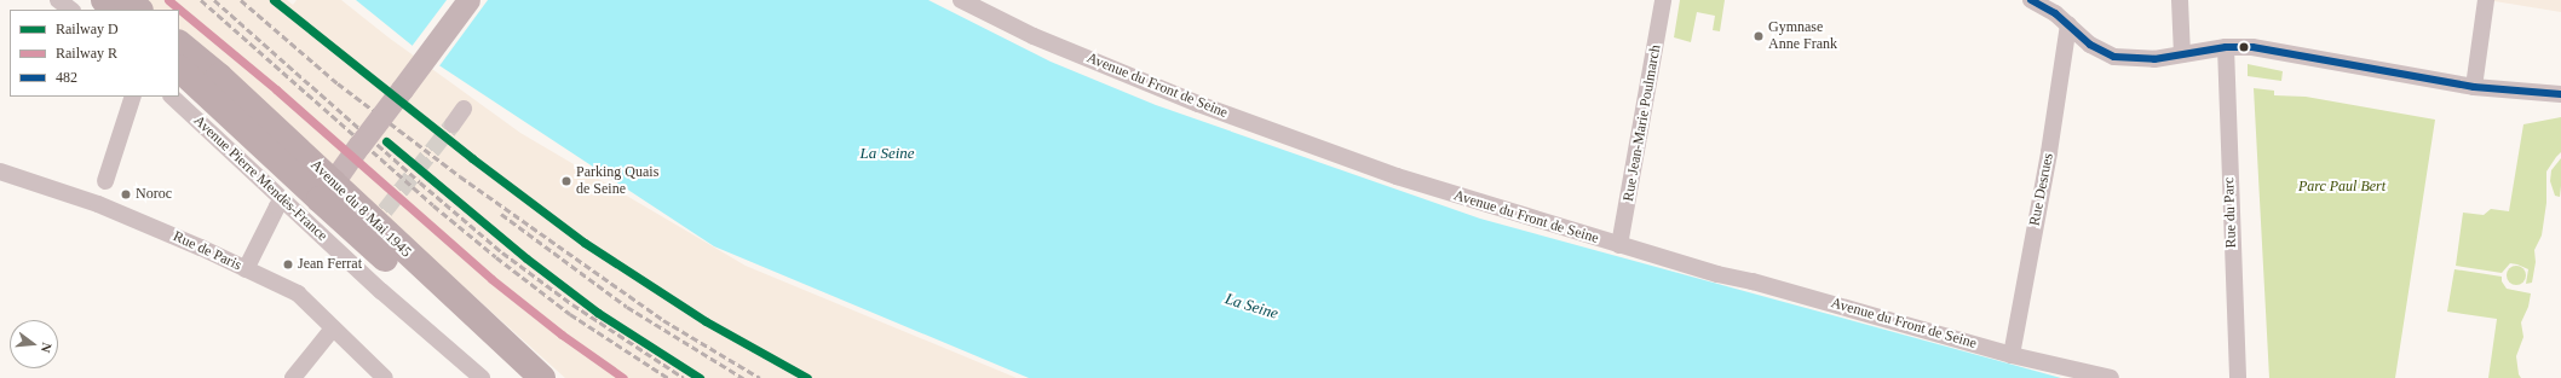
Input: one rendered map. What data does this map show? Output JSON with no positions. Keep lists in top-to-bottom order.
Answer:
{
  "streets": {
    "main road": ["Avenue du 8 Mai 1945"],
    "street": [
      "Avenue du Front de Seine",
      "Rue Jean-Marie Poulmarch",
      "Avenue Pierre Mendès-France",
      "Rue Desrues",
      "Rue du Parc",
      "Rue de Paris"
    ]
  },
  "crossings": [
    ["Avenue du Front de Seine", "Rue Jean-Marie Poulmarch"],
    ["Avenue du Front de Seine", "Rue Desrues"]
  ],
  "water": ["La Seine"],
  "parks": ["Parc Paul Bert"],
  "places": [
    "Gymnase Anne Frank",
    "Parking Quais de Seine",
    "Noroc",
    "Jean Ferrat"
  ],
  "lines": ["rail line D", "rail line R", "transit line 482"],
  "legend": ["Railway D", "Railway R", "482"],
  "north": "right"
}
